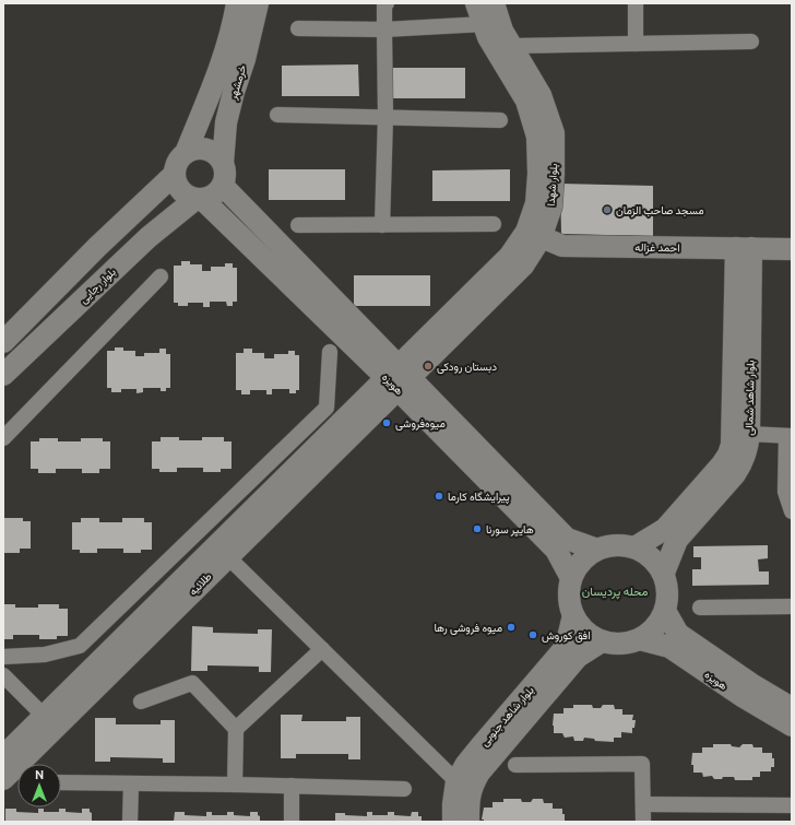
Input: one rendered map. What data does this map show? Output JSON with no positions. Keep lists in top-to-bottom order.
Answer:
{
  "streets": {
    "street": [
      "خرمشهر",
      "بلوار شهدا",
      "احمد غزاله",
      "بلوار رجایی",
      "هویزه",
      "بلوار شاهد شمالی",
      "طلائیه",
      "بلوار شاهد جنوبی"
    ]
  },
  "crossings": [
    ["خرمشهر", "بلوار رجایی"],
    ["خرمشهر", "هویزه"],
    ["بلوار شهدا", "احمد غزاله"],
    ["بلوار شهدا", "هویزه"],
    ["بلوار شهدا", "طلائیه"],
    ["احمد غزاله", "بلوار شاهد شمالی"],
    ["بلوار رجایی", "هویزه"],
    ["هویزه", "بلوار شاهد شمالی"],
    ["هویزه", "طلائیه"],
    ["هویزه", "بلوار شاهد جنوبی"],
    ["بلوار شاهد شمالی", "بلوار شاهد جنوبی"]
  ],
  "districts": ["محله پردیسان"],
  "places": [
    "مسجد صاحب الزمان",
    "دبستان رودکی",
    "میوه‌فروشی",
    "پیرایشگاه کارما",
    "هایپر سورنا",
    "میوه فروشی رها",
    "افق کوروش"
  ],
  "north": "top"
}
